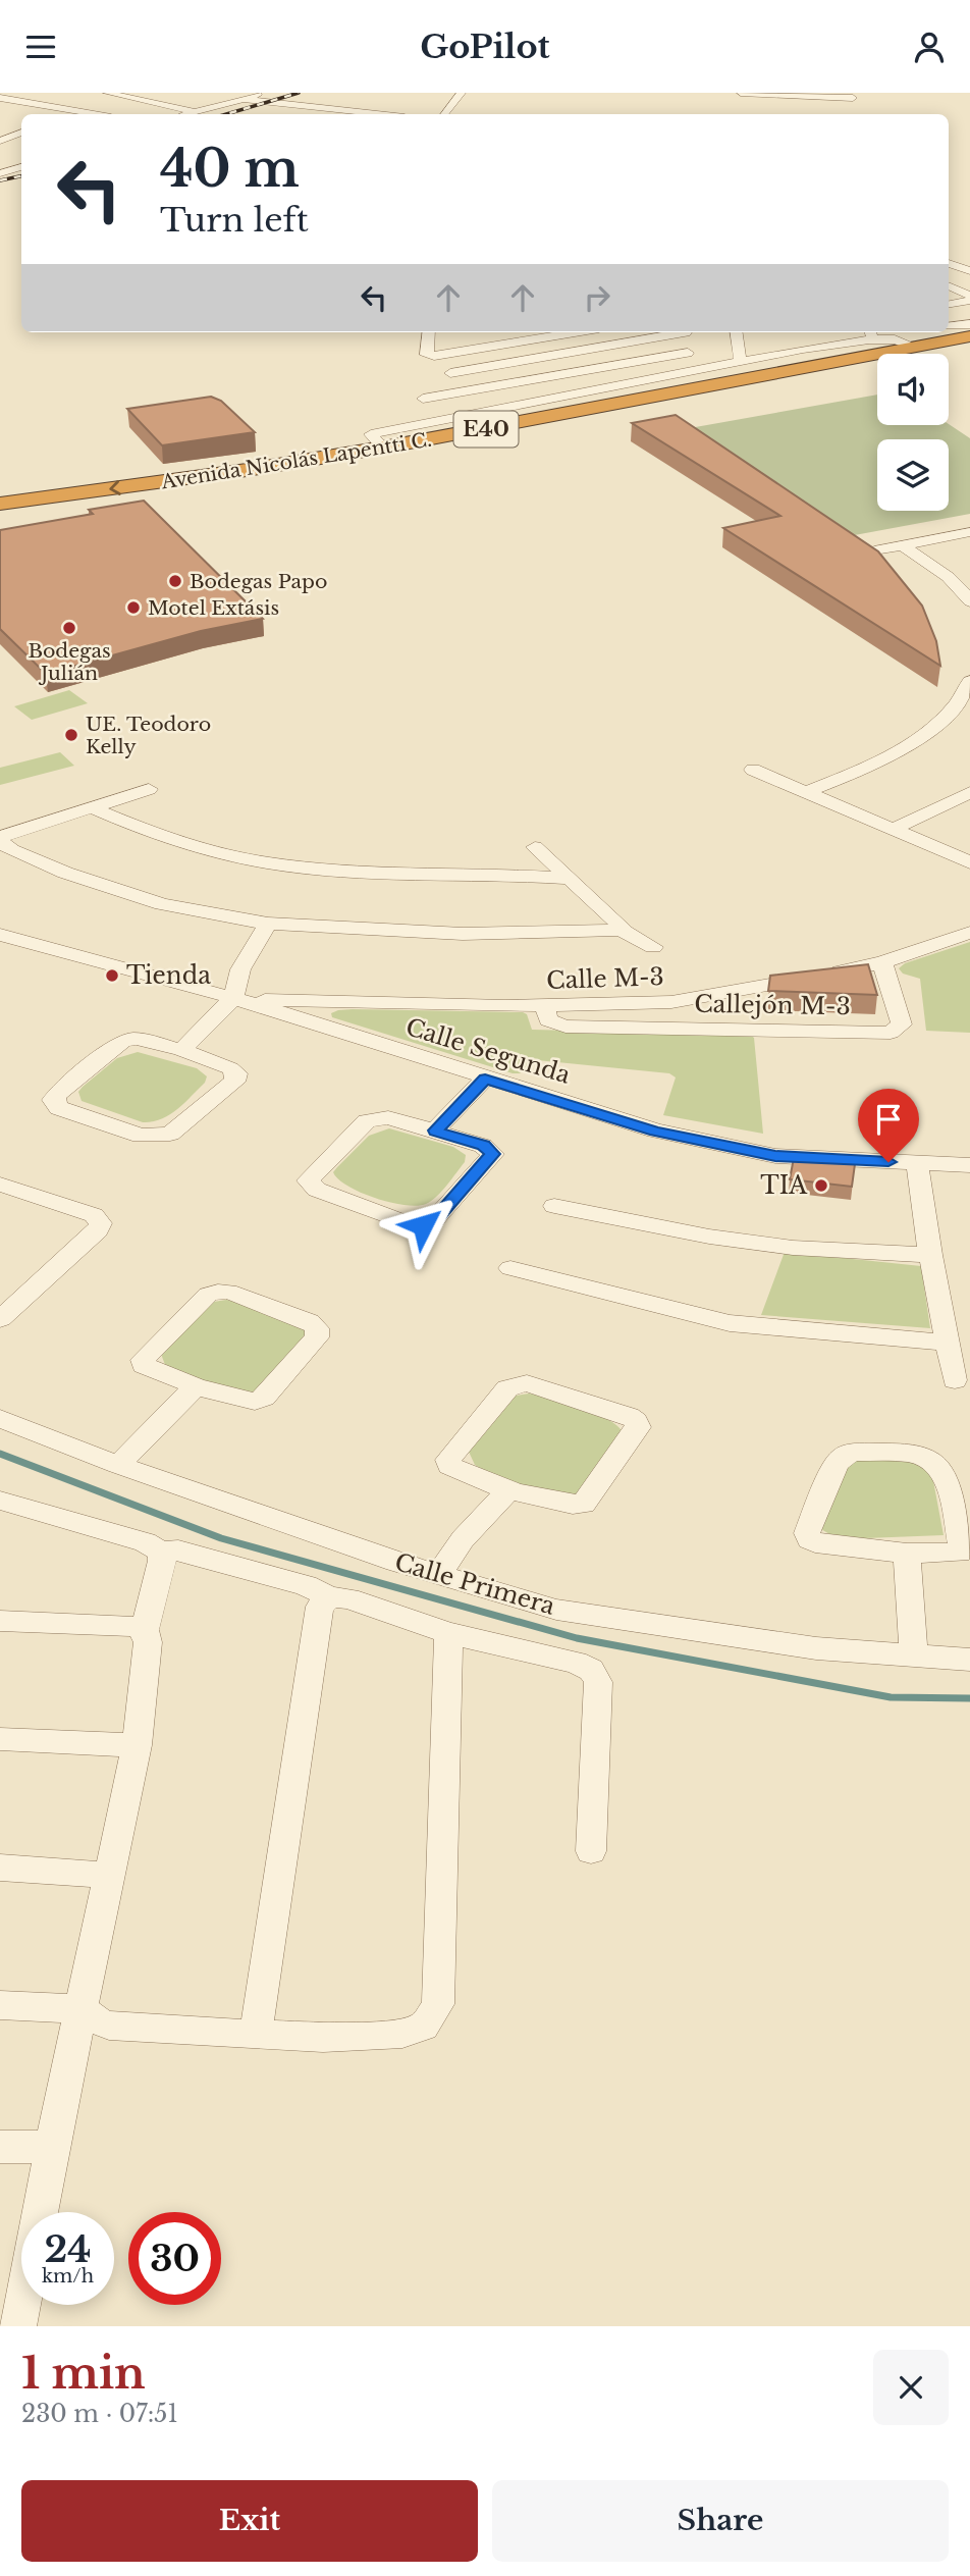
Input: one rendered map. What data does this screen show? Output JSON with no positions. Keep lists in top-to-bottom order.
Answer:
{
  "streets": {
    "highway": ["E40", "Avenida Nicolás Lapentti C."],
    "street": [
      "Calle M-3",
      "Callejón M-3",
      "Calle Segunda",
      "Calle Primera"
    ]
  },
  "crossings": [
    ["Calle M-3", "Callejón M-3"],
    ["Calle M-3", "Calle Segunda"]
  ],
  "places": [
    "Bodegas Papo",
    "Motel Extásis",
    "Bodegas Julián",
    "UE. Teodoro Kelly",
    "Tienda",
    "TIA"
  ],
  "page": {
    "header": "GoPilot",
    "turn": ["40 m", "Turn left"],
    "speed": "24 km/h",
    "limit": "30",
    "heading": ["1 min", "230 m · 07:51"],
    "buttons": ["Exit", "Share"]
  }
}
